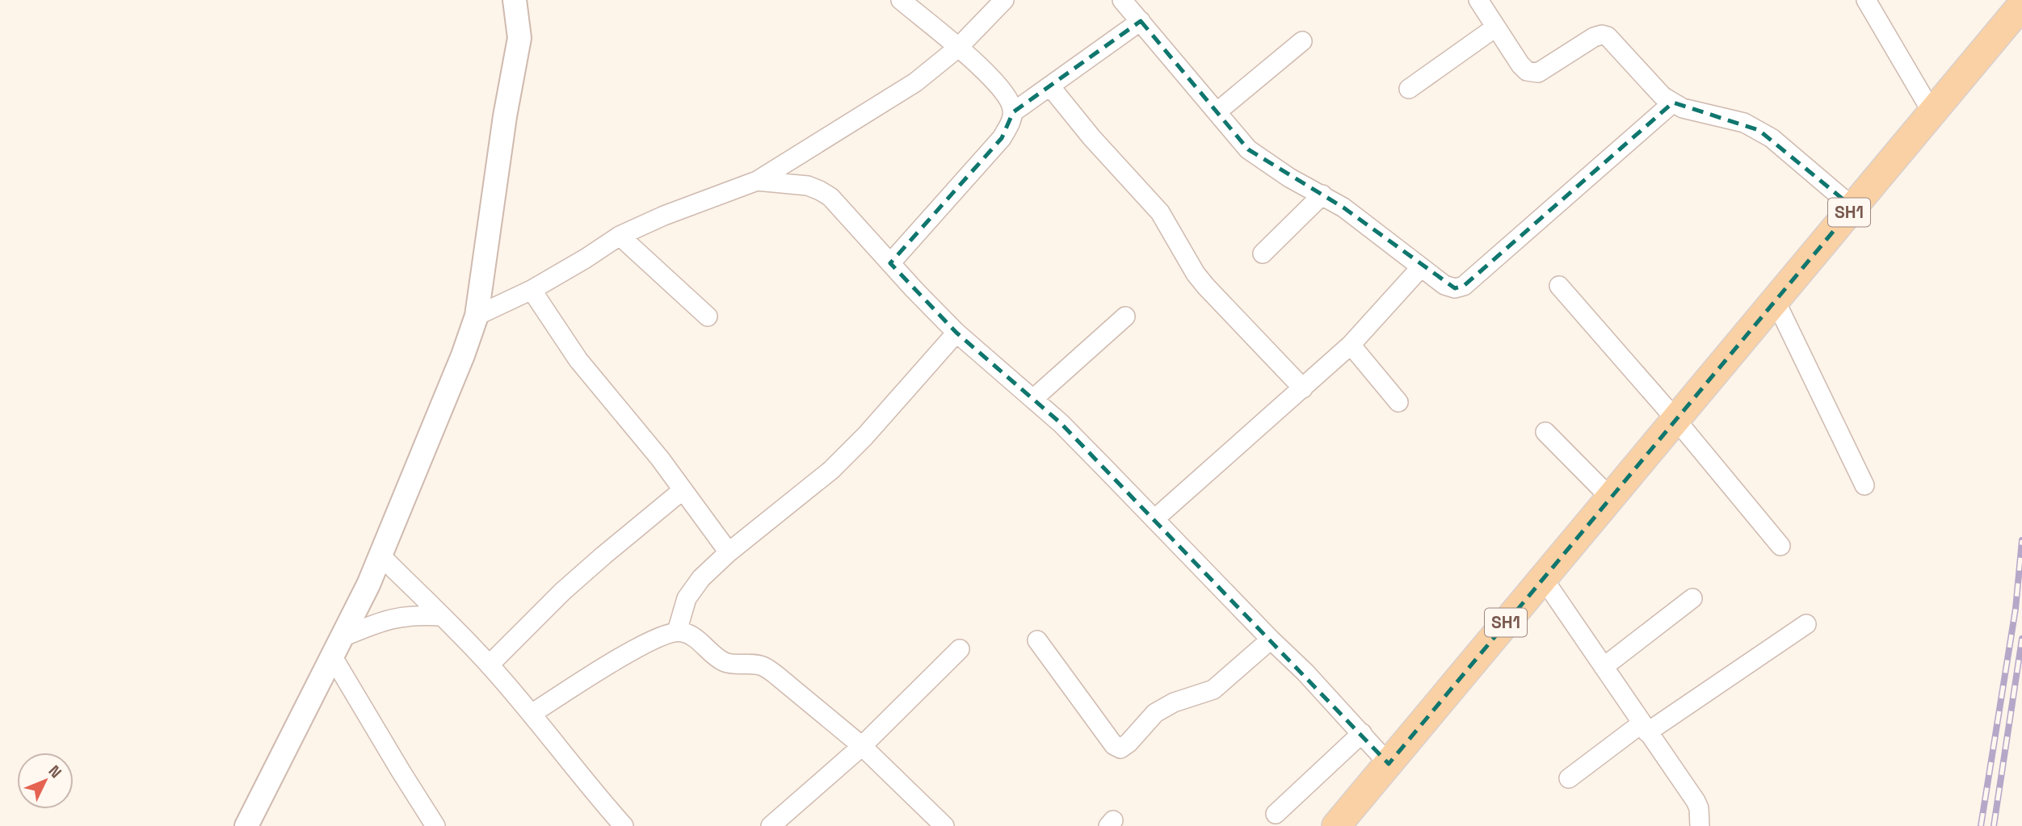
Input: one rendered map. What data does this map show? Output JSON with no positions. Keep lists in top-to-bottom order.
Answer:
{
  "streets": {
    "main road": ["SH1"]
  },
  "north": "top right"
}
